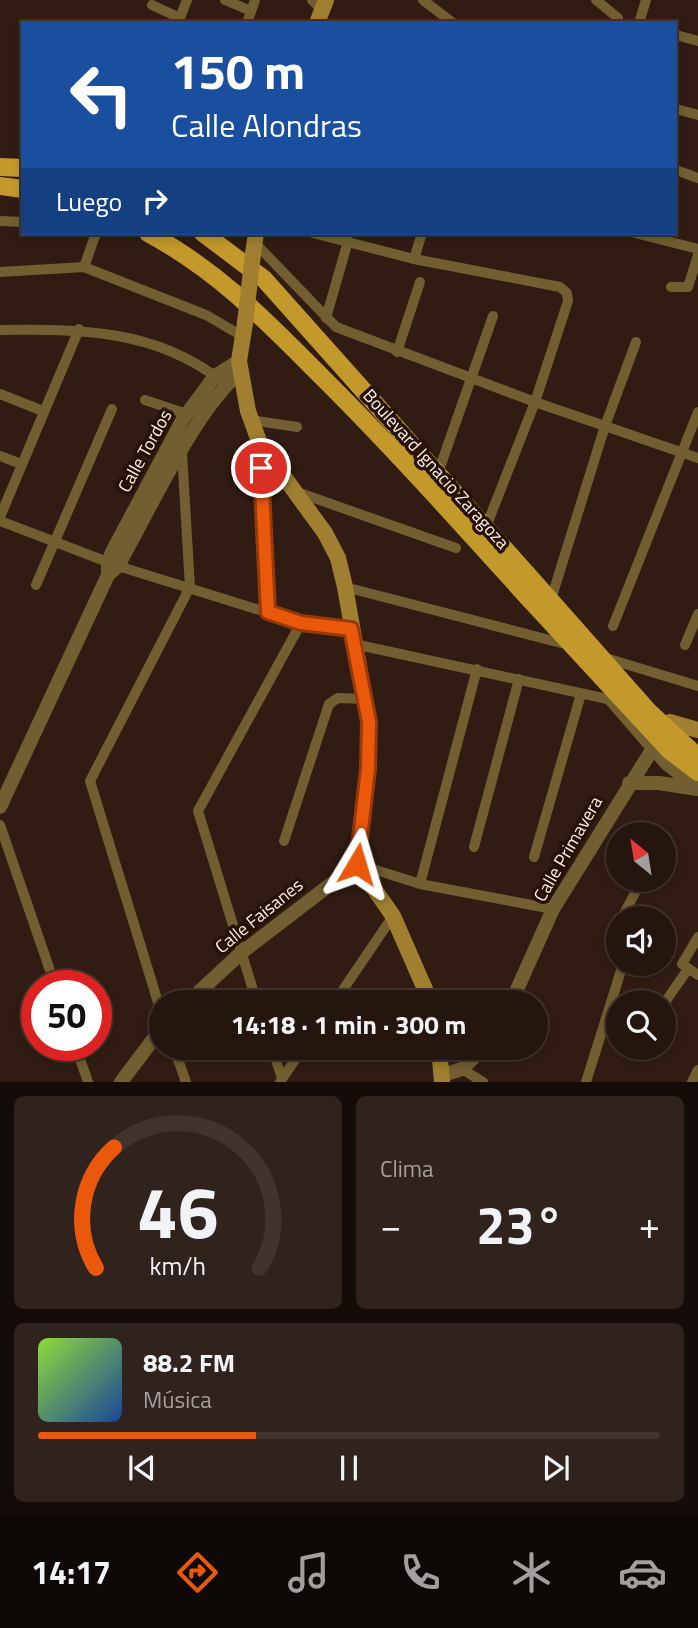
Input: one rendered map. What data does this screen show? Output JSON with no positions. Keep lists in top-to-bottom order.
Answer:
{
  "streets": {
    "main road": ["Boulevard Ignacio Zaragoza"],
    "street": ["Calle Tordos", "Calle Primavera", "Calle Faisanes"]
  },
  "crossings": [
    ["Boulevard Ignacio Zaragoza", "Calle Primavera"]
  ],
  "north": "top left",
  "page": {
    "turn": ["150 m", "Calle Alondras"],
    "then": "Luego",
    "limit": "50",
    "trip": "14:18 · 1 min · 300 m",
    "tile": "Clima",
    "heat": ["−", "23°", "+"],
    "song": ["88.2 FM", "Música"],
    "tabs": "14:17",
    "gauge": ["46", "km/h"]
  }
}
